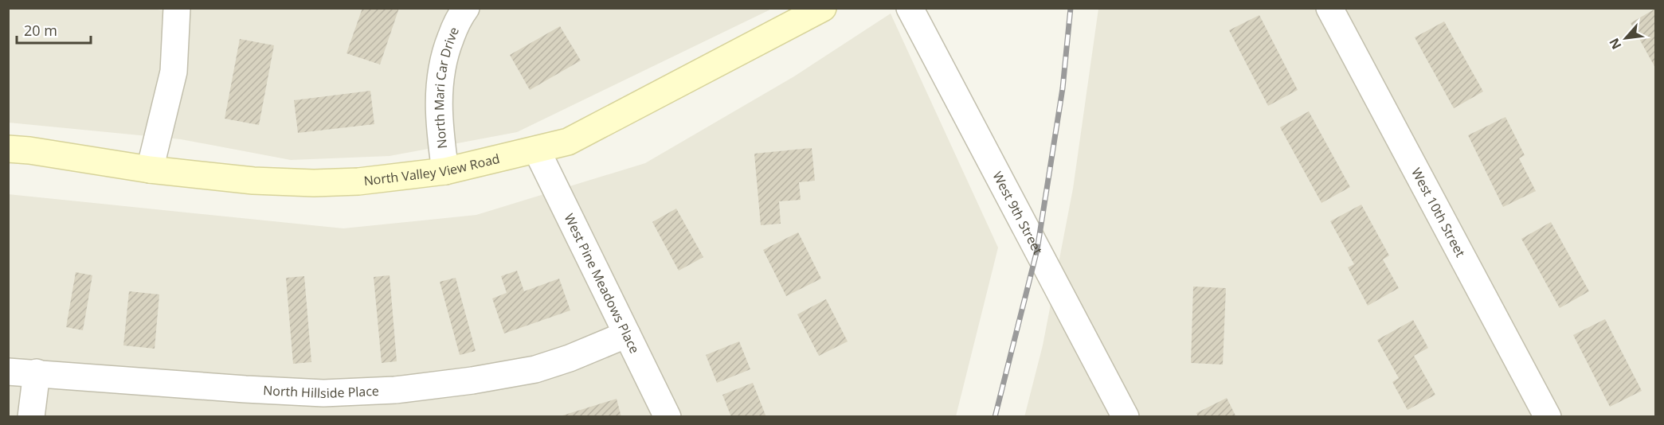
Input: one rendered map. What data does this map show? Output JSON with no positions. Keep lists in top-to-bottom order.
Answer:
{
  "streets": {
    "street": [
      "North Mari Car Drive",
      "North Valley View Road",
      "West 9th Street",
      "West 10th Street",
      "West Pine Meadows Place",
      "North Hillside Place"
    ]
  },
  "crossings": [
    ["North Mari Car Drive", "North Valley View Road"],
    ["North Valley View Road", "West Pine Meadows Place"],
    ["West Pine Meadows Place", "North Hillside Place"]
  ],
  "scale_bar": "20 m",
  "north": "bottom left"
}
